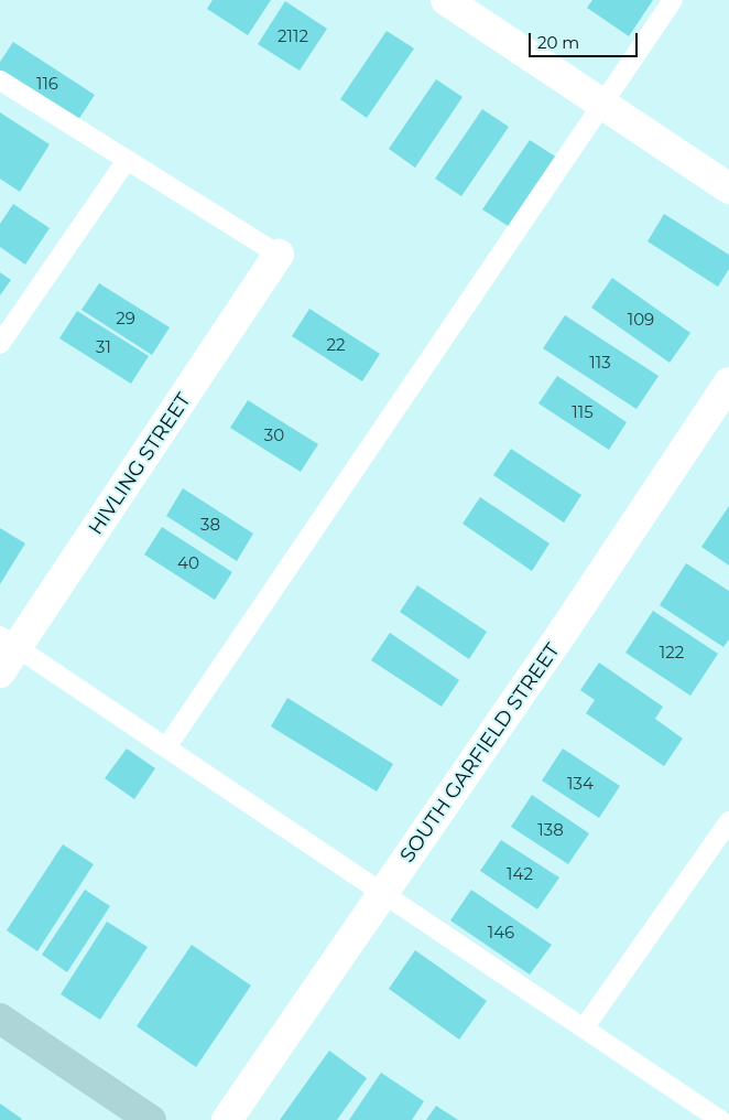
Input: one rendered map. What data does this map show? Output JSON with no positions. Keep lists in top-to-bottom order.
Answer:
{
  "streets": {
    "street": ["HIVLING STREET", "SOUTH GARFIELD STREET"]
  },
  "house_numbers": [
    "2112",
    "116",
    "29",
    "109",
    "22",
    "31",
    "113",
    "115",
    "30",
    "38",
    "40",
    "122",
    "134",
    "138",
    "142",
    "146"
  ],
  "scale_bar": "20 m"
}
